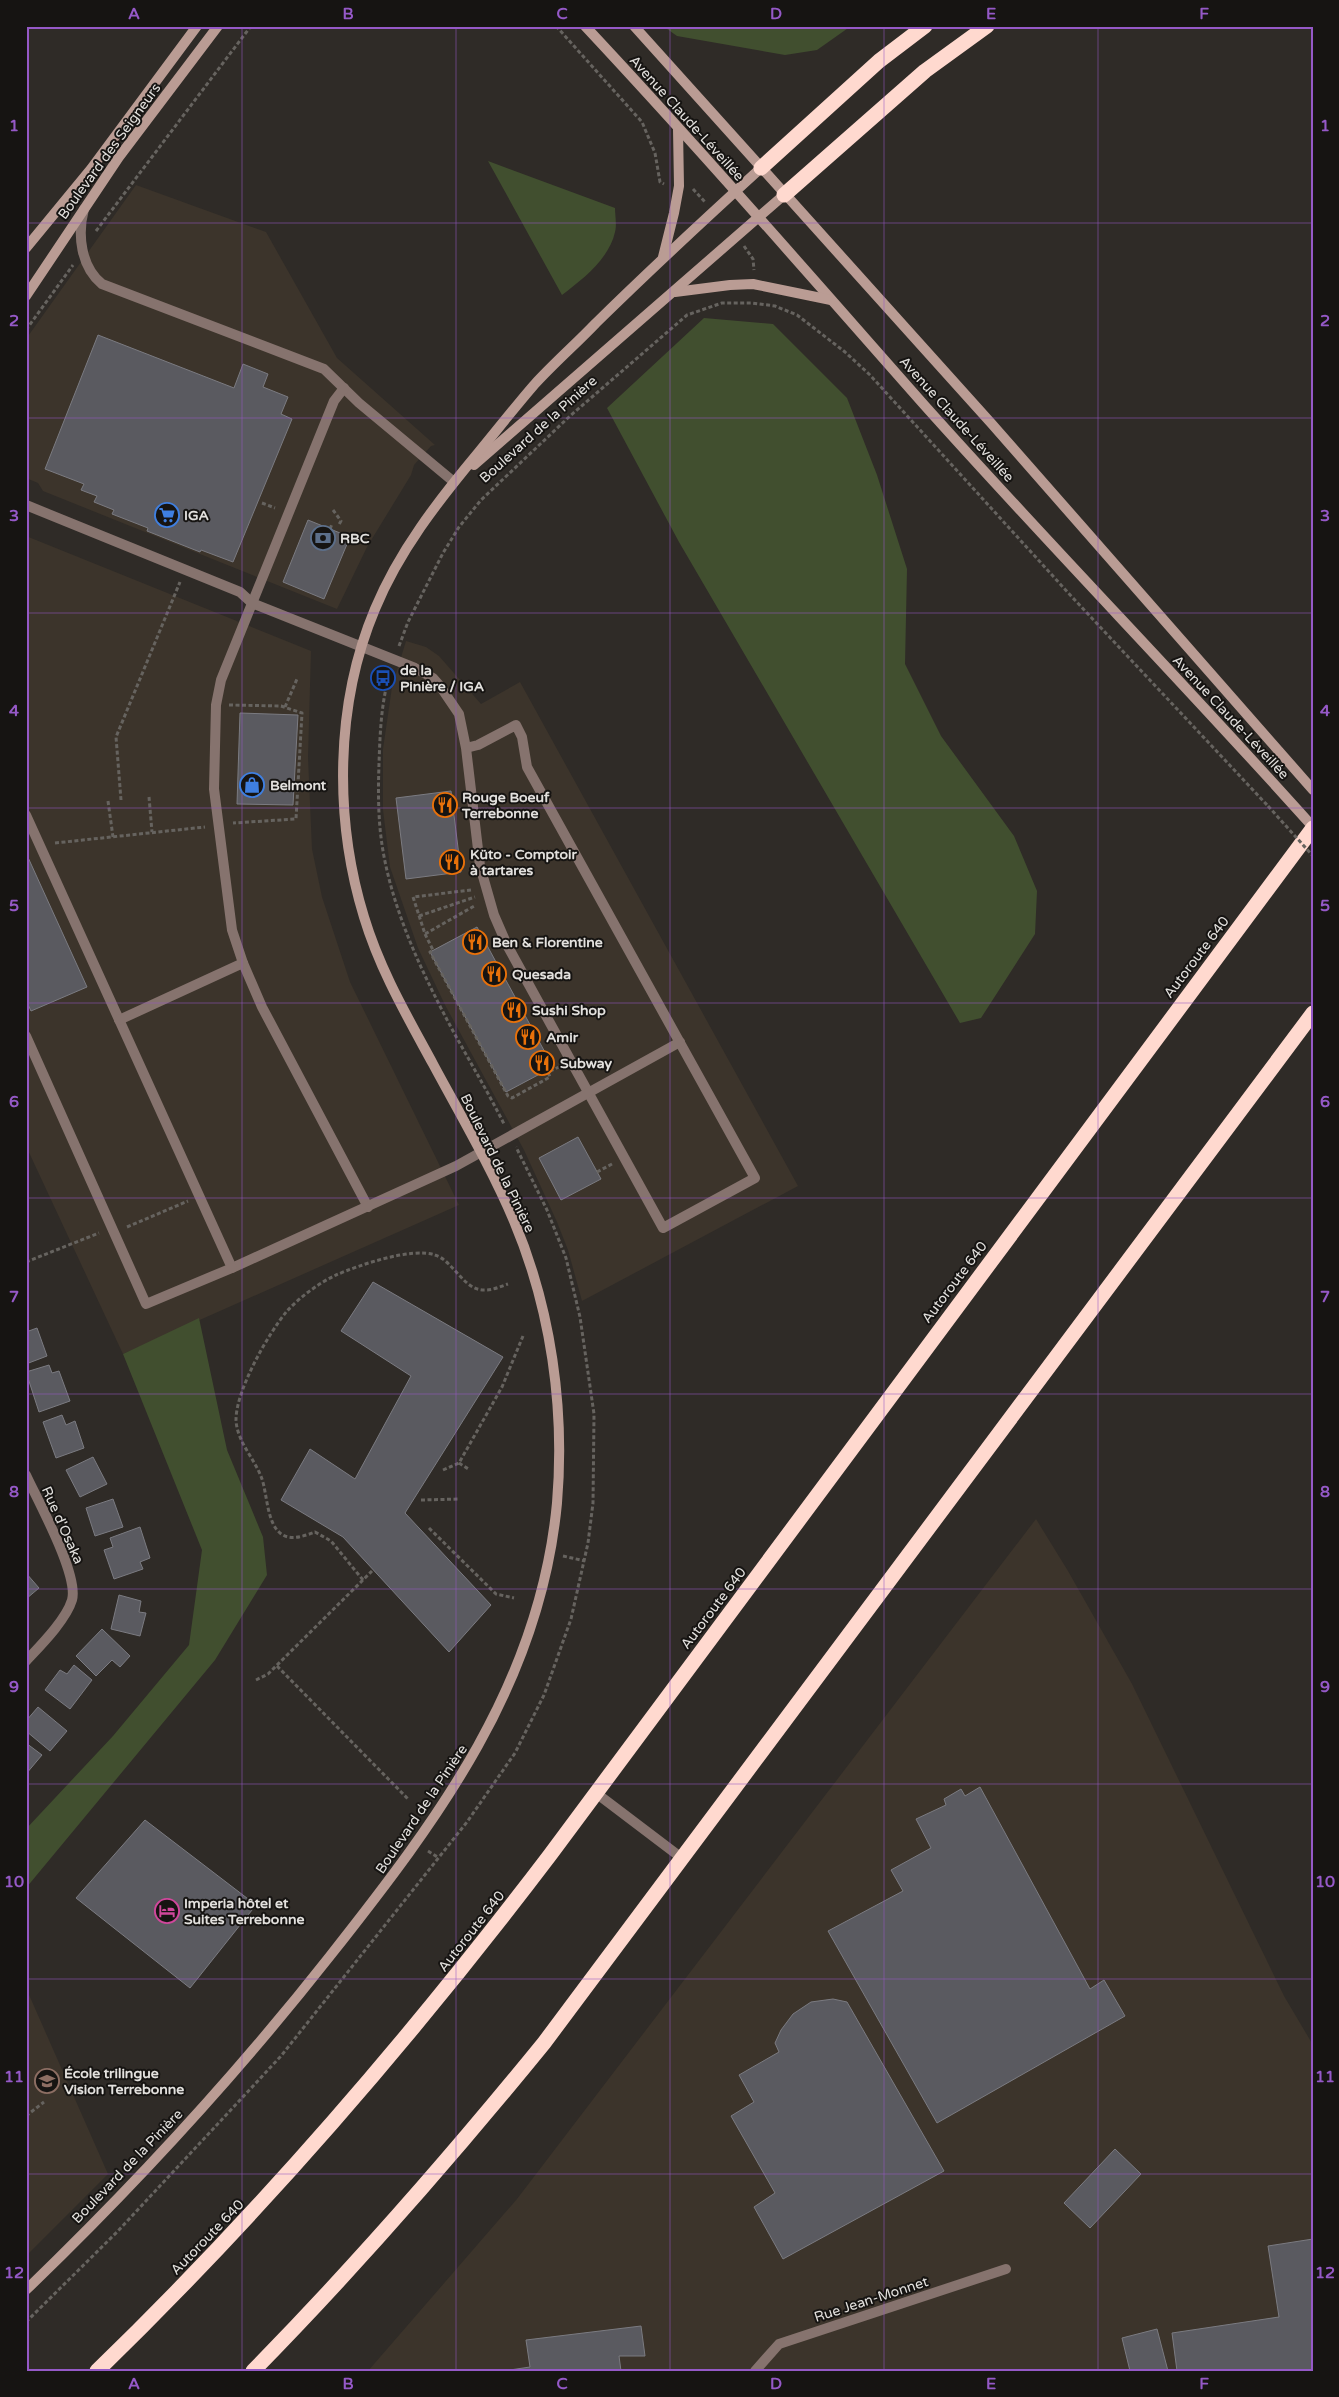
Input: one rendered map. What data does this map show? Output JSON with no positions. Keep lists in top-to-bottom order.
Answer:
{
  "streets": {
    "highway": ["Autoroute 640"],
    "street": [
      "Avenue Claude-Léveillée",
      "Boulevard des Seigneurs",
      "Boulevard de la Pinière",
      "Rue d'Osaka",
      "Rue Jean-Monnet"
    ]
  },
  "crossings": [
    ["Avenue Claude-Léveillée", "Boulevard de la Pinière"],
    ["Avenue Claude-Léveillée", "Autoroute 640"]
  ],
  "places": {
    "supermarket": ["IGA"],
    "bank": ["RBC"],
    "bus stop": ["de la Pinière / IGA"],
    "shop": ["Belmont"],
    "restaurant": [
      "Rouge Boeuf Terrebonne",
      "Küto - Comptoir à tartares",
      "Ben & Florentine",
      "Quesada",
      "Sushi Shop",
      "Amir",
      "Subway"
    ],
    "hotel": ["Imperia hôtel et Suites Terrebonne"],
    "school or university": ["École trilingue Vision Terrebonne"]
  },
  "grid": {
    "columns": [
      "A",
      "B",
      "C",
      "D",
      "E",
      "F"
    ],
    "rows": [
      "1",
      "2",
      "3",
      "4",
      "5",
      "6",
      "7",
      "8",
      "9",
      "10",
      "11",
      "12"
    ]
  }
}
